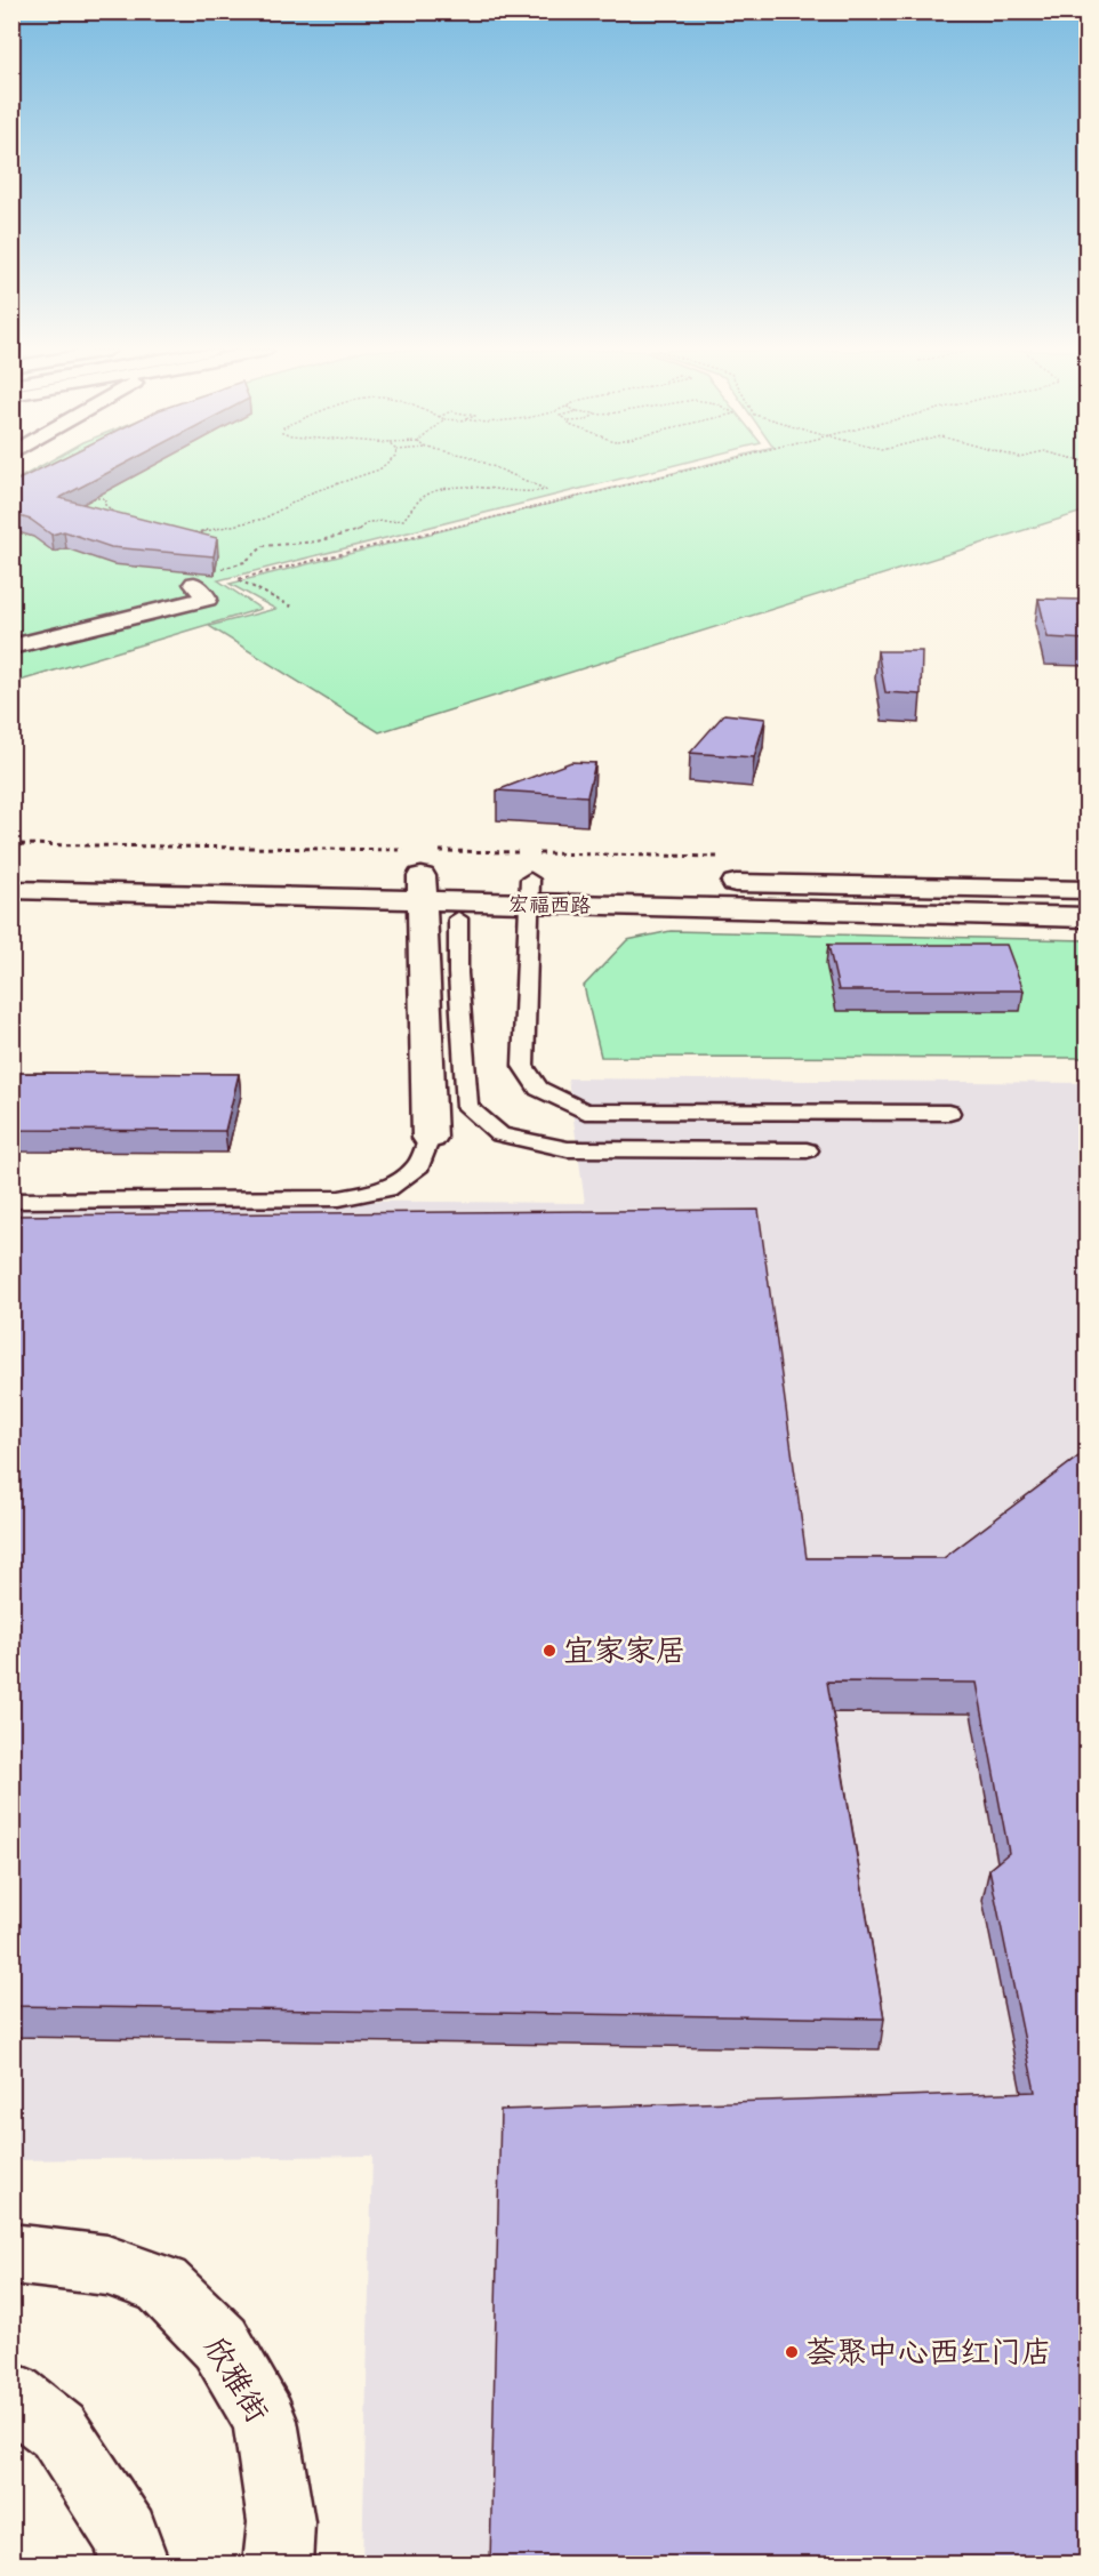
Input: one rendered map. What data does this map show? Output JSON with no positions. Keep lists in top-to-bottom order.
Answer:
{
  "streets": {
    "main road": ["宏福西路", "欣雅街"]
  },
  "places": ["宜家家居", "荟聚中心西红门店"]
}
